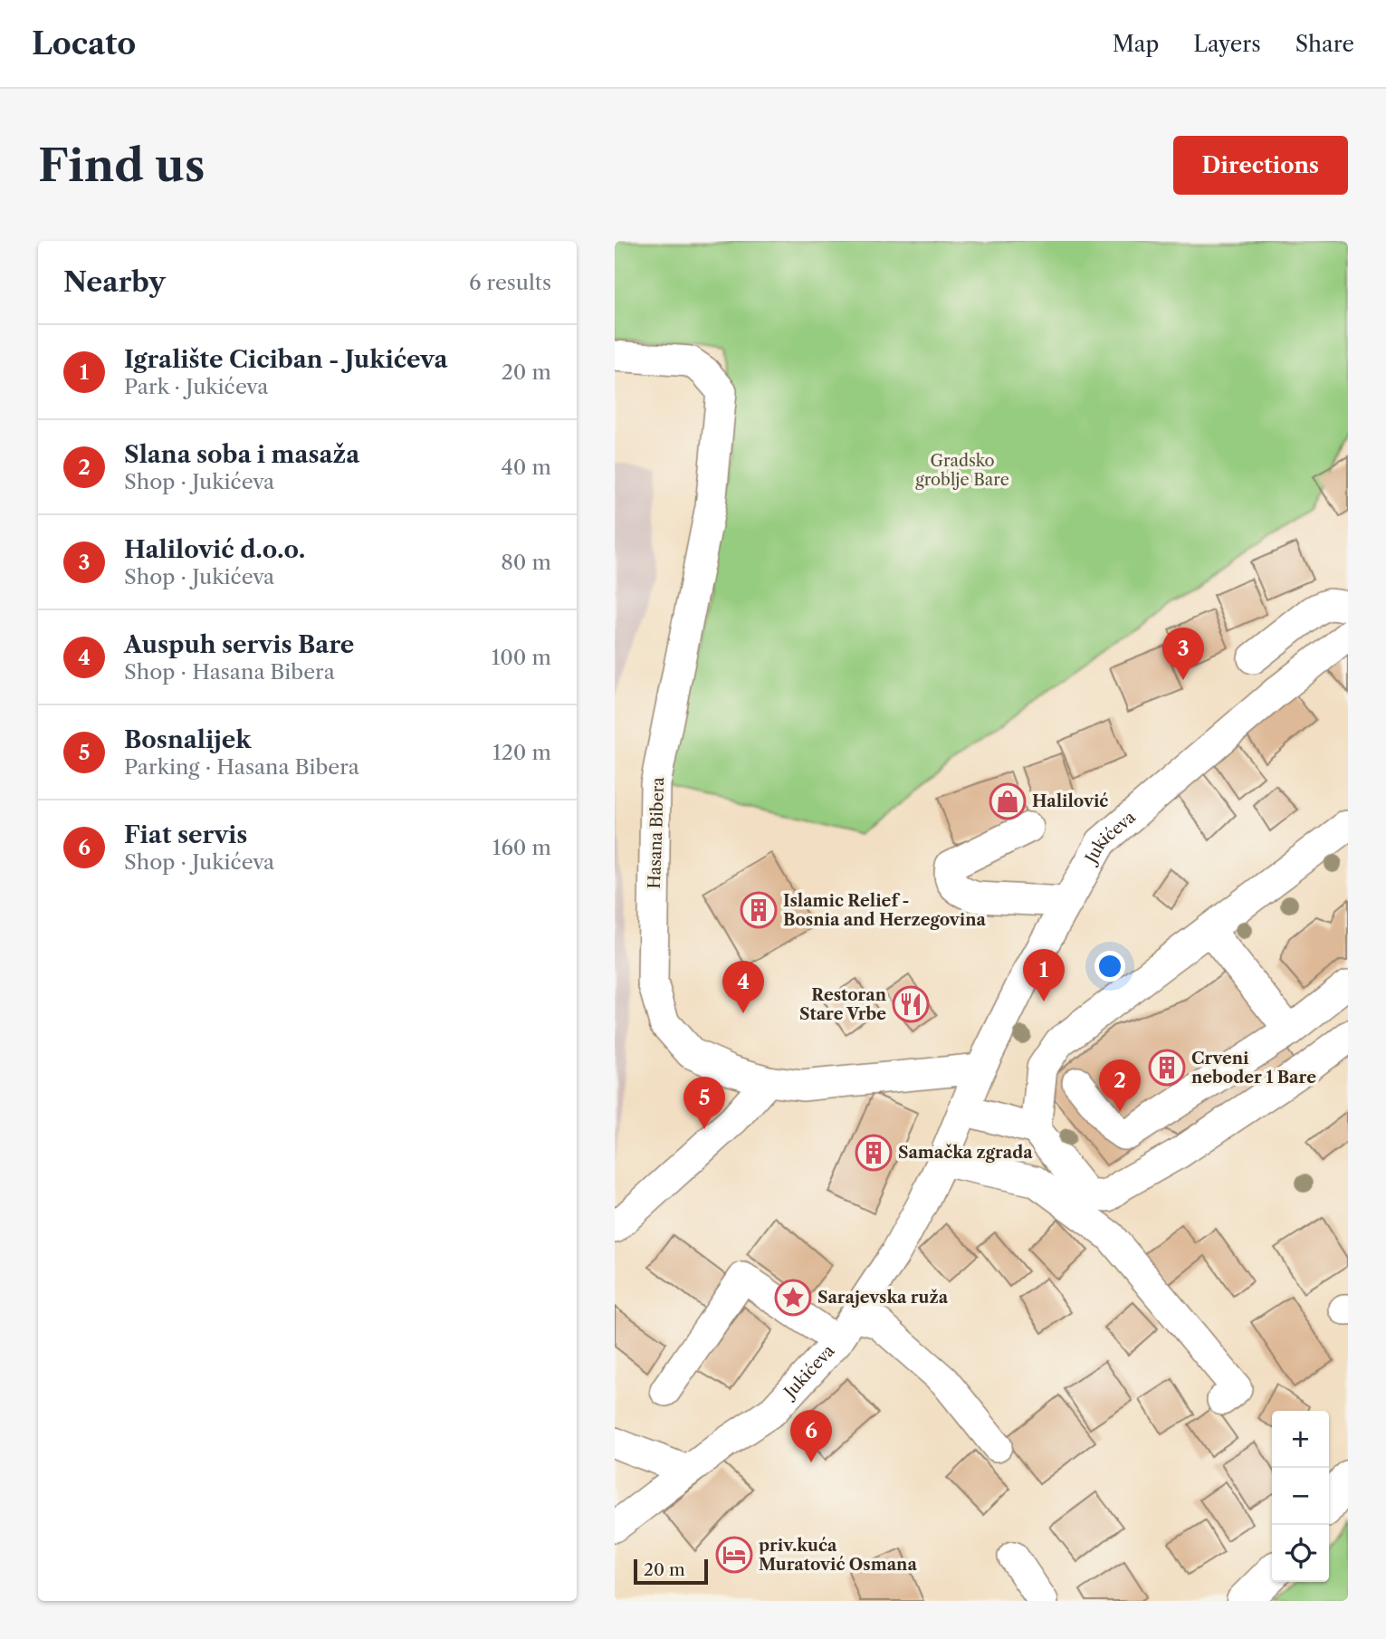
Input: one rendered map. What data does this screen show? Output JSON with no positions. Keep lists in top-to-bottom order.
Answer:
{
  "streets": {
    "street": ["Hasana Bibera", "Jukićeva"]
  },
  "crossings": [
    ["Hasana Bibera", "Jukićeva"]
  ],
  "parks": ["Gradsko groblje Bare"],
  "places": {
    "shop": ["Halilović"],
    "building": ["Islamic Relief - Bosnia and Herzegovina", "Crveni neboder 1 Bare", "Samačka zgrada"],
    "restaurant": ["Restoran Stare Vrbe"],
    "place": ["Sarajevska ruža"],
    "hotel": ["priv.kuća Muratović Osmana"]
  },
  "scale_bar": "20 m",
  "page": {
    "header": "Locato",
    "nav": ["Map", "Layers", "Share"],
    "buttons": "Directions",
    "title": "Find us",
    "heading": ["Nearby", "6 results"],
    "list": [
      {
        "mark": "1",
        "name": "Igralište Ciciban - Jukićeva",
        "note": "Park · Jukićeva",
        "value": "20 m"
      },
      {
        "mark": "2",
        "name": "Slana soba i masaža",
        "note": "Shop · Jukićeva",
        "value": "40 m"
      },
      {
        "mark": "3",
        "name": "Halilović d.o.o.",
        "note": "Shop · Jukićeva",
        "value": "80 m"
      },
      {
        "mark": "4",
        "name": "Auspuh servis Bare",
        "note": "Shop · Hasana Bibera",
        "value": "100 m"
      },
      {
        "mark": "5",
        "name": "Bosnalijek",
        "note": "Parking · Hasana Bibera",
        "value": "120 m"
      },
      {
        "mark": "6",
        "name": "Fiat servis",
        "note": "Shop · Jukićeva",
        "value": "160 m"
      }
    ],
    "pins": [
      "3",
      "1",
      "4",
      "2",
      "5",
      "6"
    ],
    "map_buttons": ["+", "−"],
    "scale": "20 m"
  }
}
